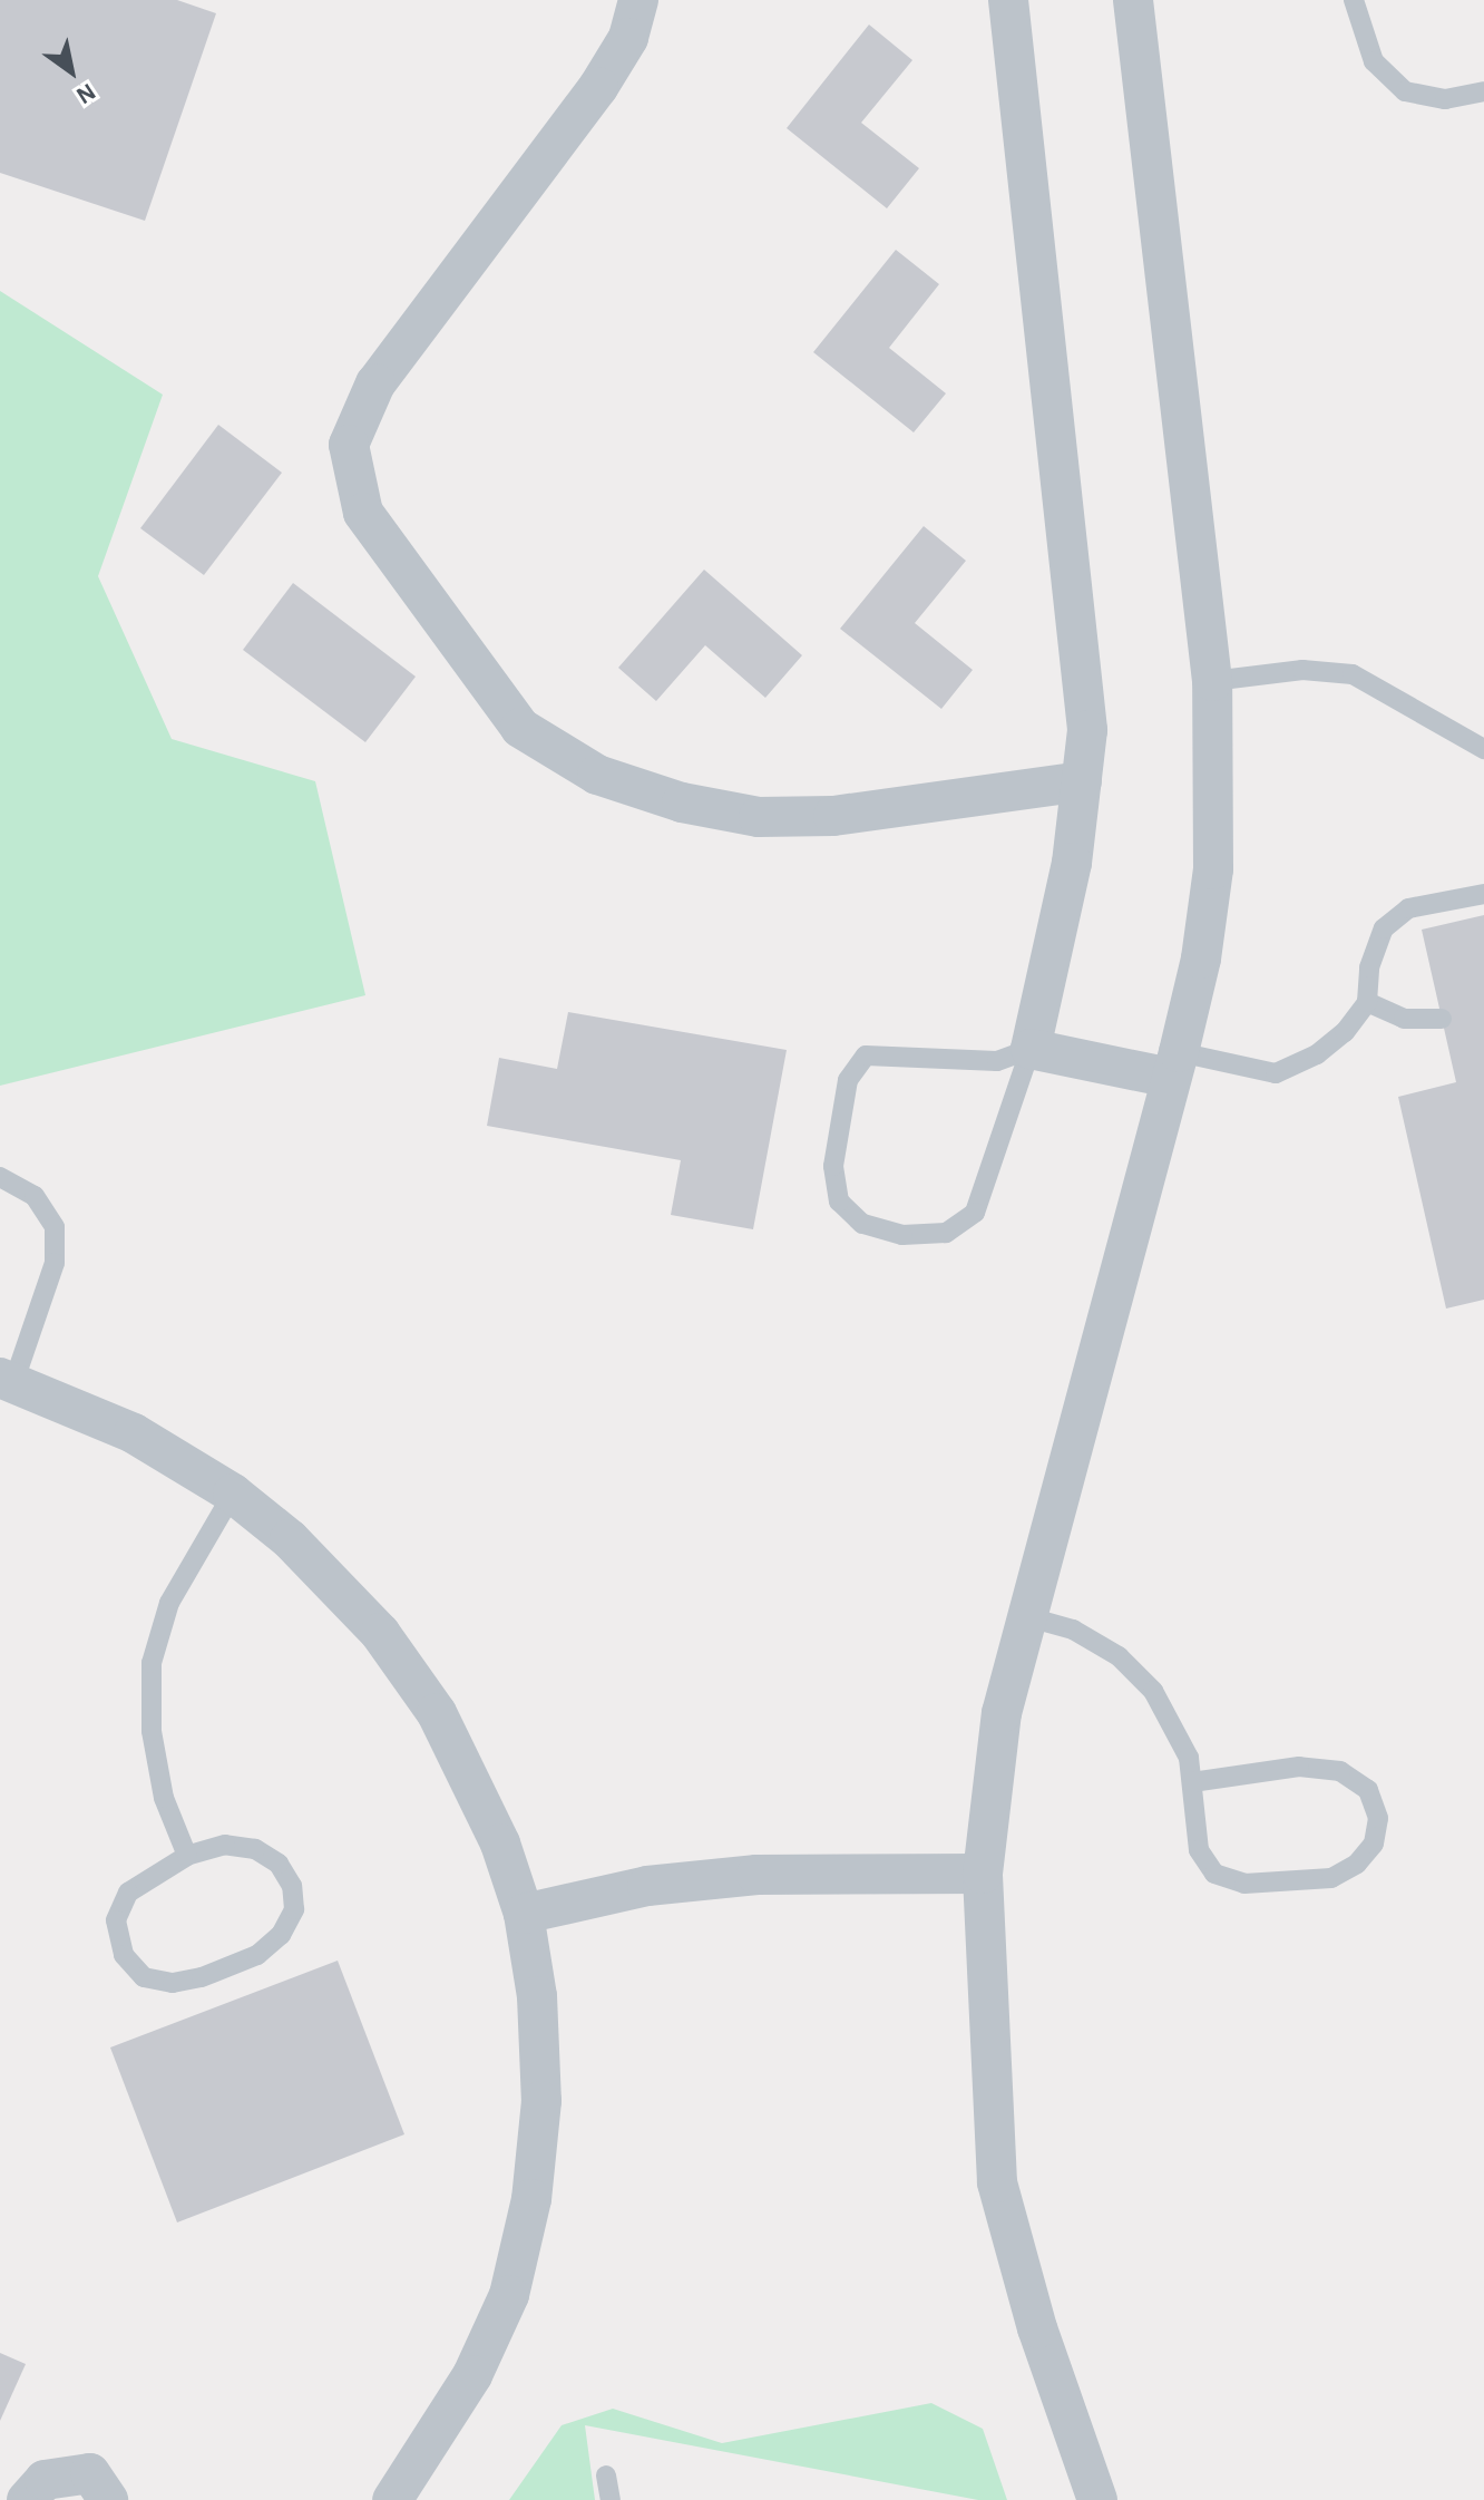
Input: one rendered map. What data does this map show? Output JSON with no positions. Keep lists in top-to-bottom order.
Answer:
{
  "north": "bottom right"
}
